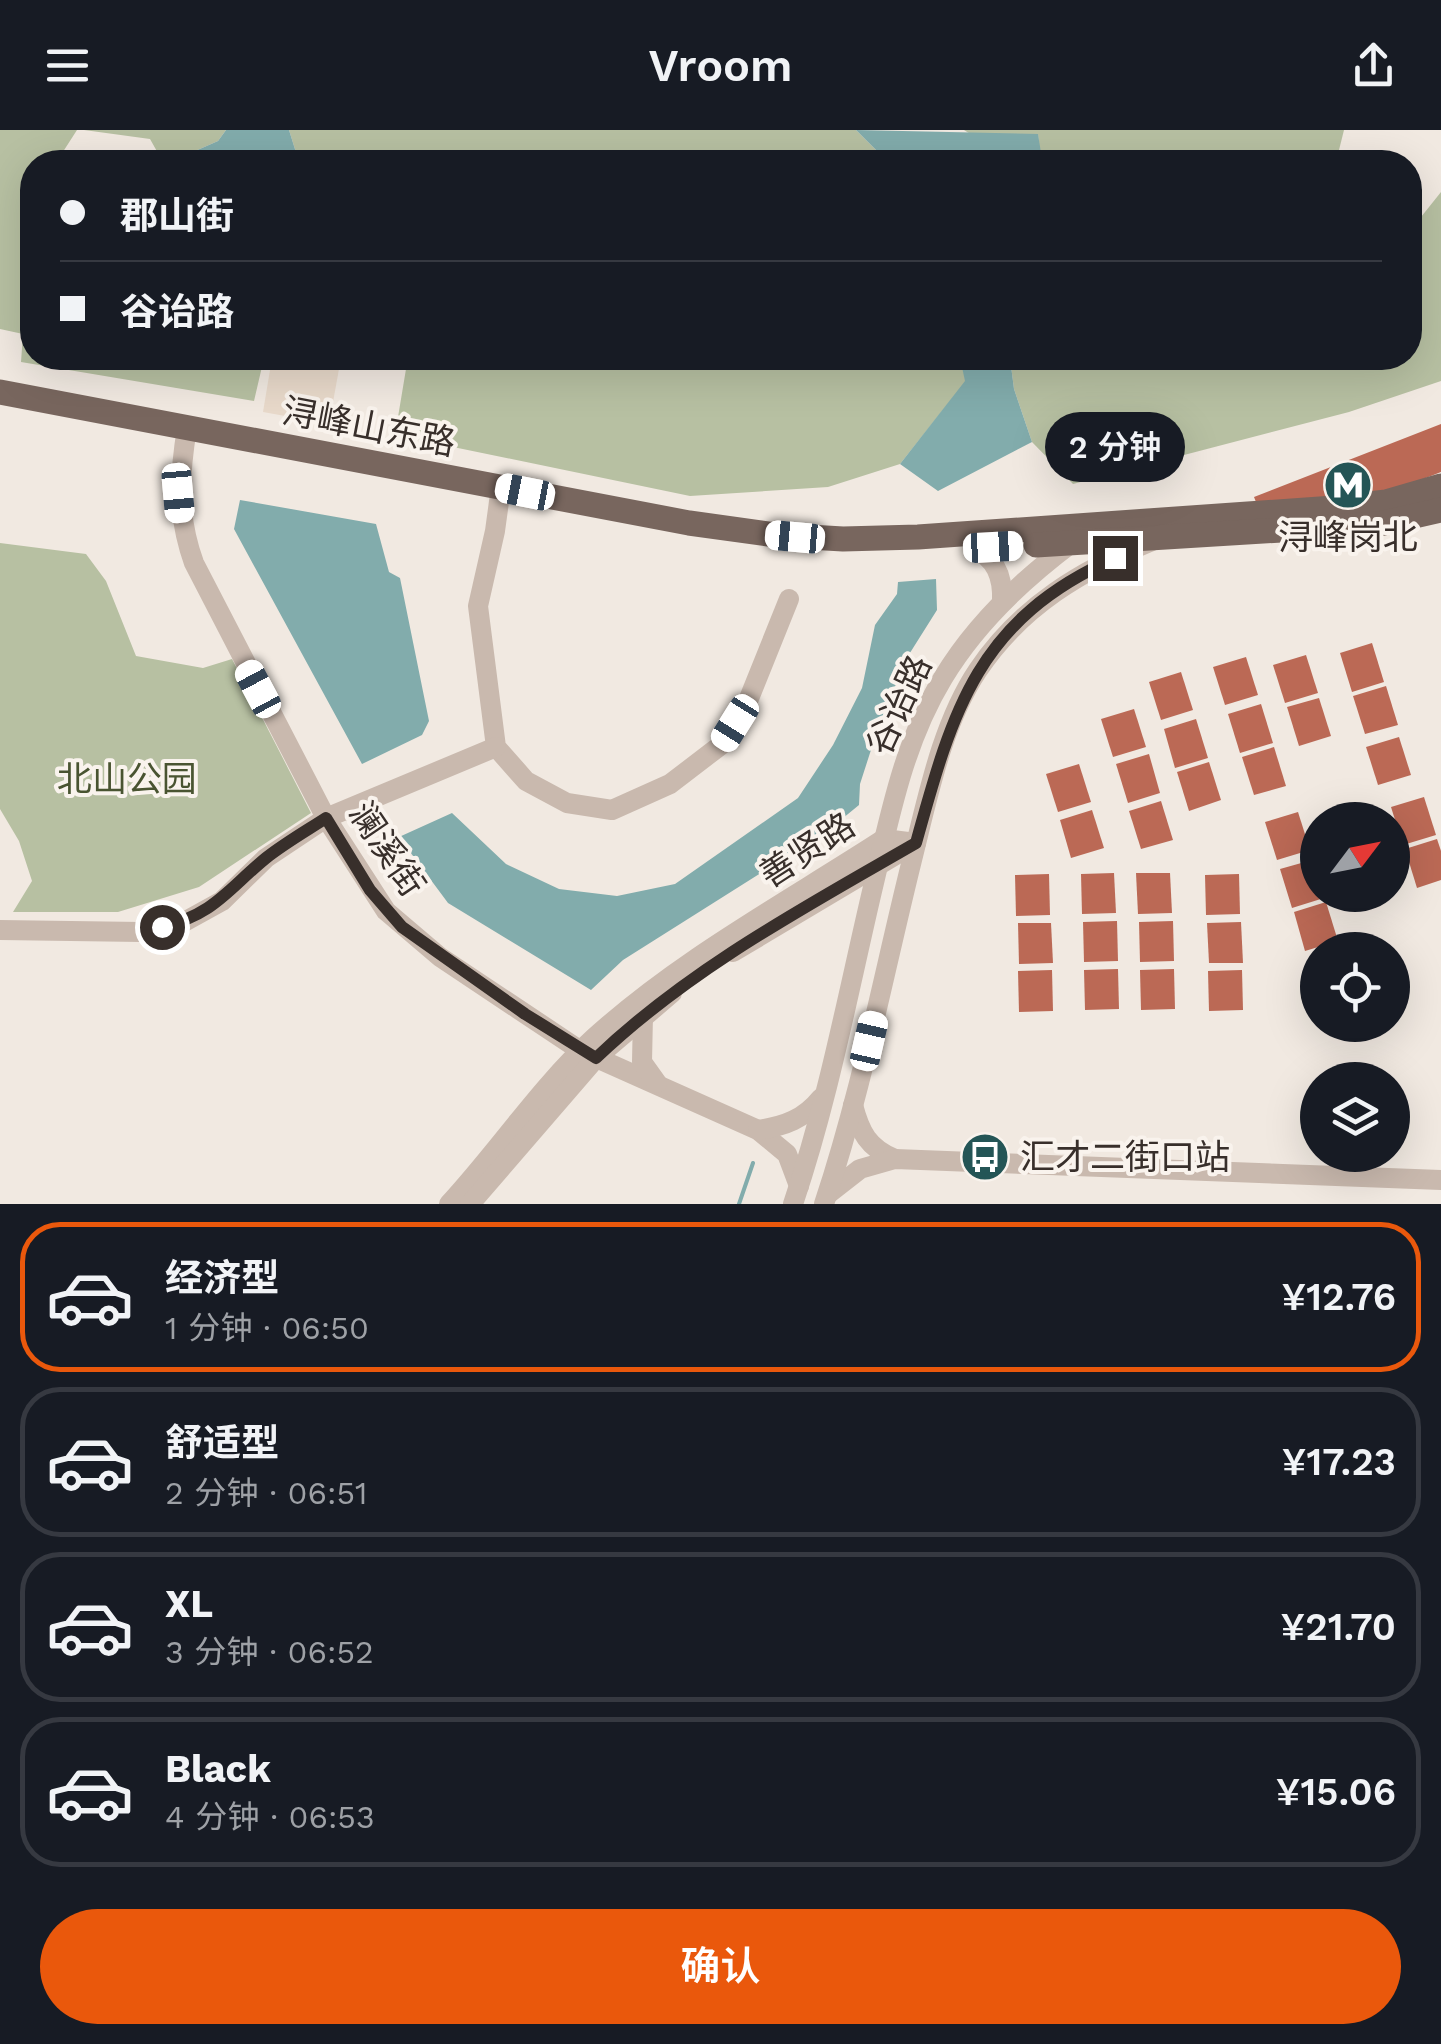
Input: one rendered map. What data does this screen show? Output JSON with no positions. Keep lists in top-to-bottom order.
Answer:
{
  "streets": {
    "main road": ["浔峰山东路"],
    "street": ["谷诒路", "澜溪街", "善贤路"]
  },
  "crossings": [
    ["浔峰山东路", "谷诒路"],
    ["浔峰山东路", "澜溪街"],
    ["谷诒路", "善贤路"],
    ["澜溪街", "善贤路"]
  ],
  "parks": ["北山公园"],
  "places": {
    "metro station": ["浔峰岗北"],
    "bus stop": ["汇才二街口站"]
  },
  "north": "top right",
  "page": {
    "header": "Vroom",
    "banner": ["郡山街", "谷诒路"],
    "bubble": "2 分钟",
    "list": [
      {
        "name": "经济型",
        "note": "1 分钟 · 06:50",
        "value": "¥12.76"
      },
      {
        "name": "舒适型",
        "note": "2 分钟 · 06:51",
        "value": "¥17.23"
      },
      {
        "name": "XL",
        "note": "3 分钟 · 06:52",
        "value": "¥21.70"
      },
      {
        "name": "Black",
        "note": "4 分钟 · 06:53",
        "value": "¥15.06"
      }
    ],
    "buttons": "确认"
  }
}
